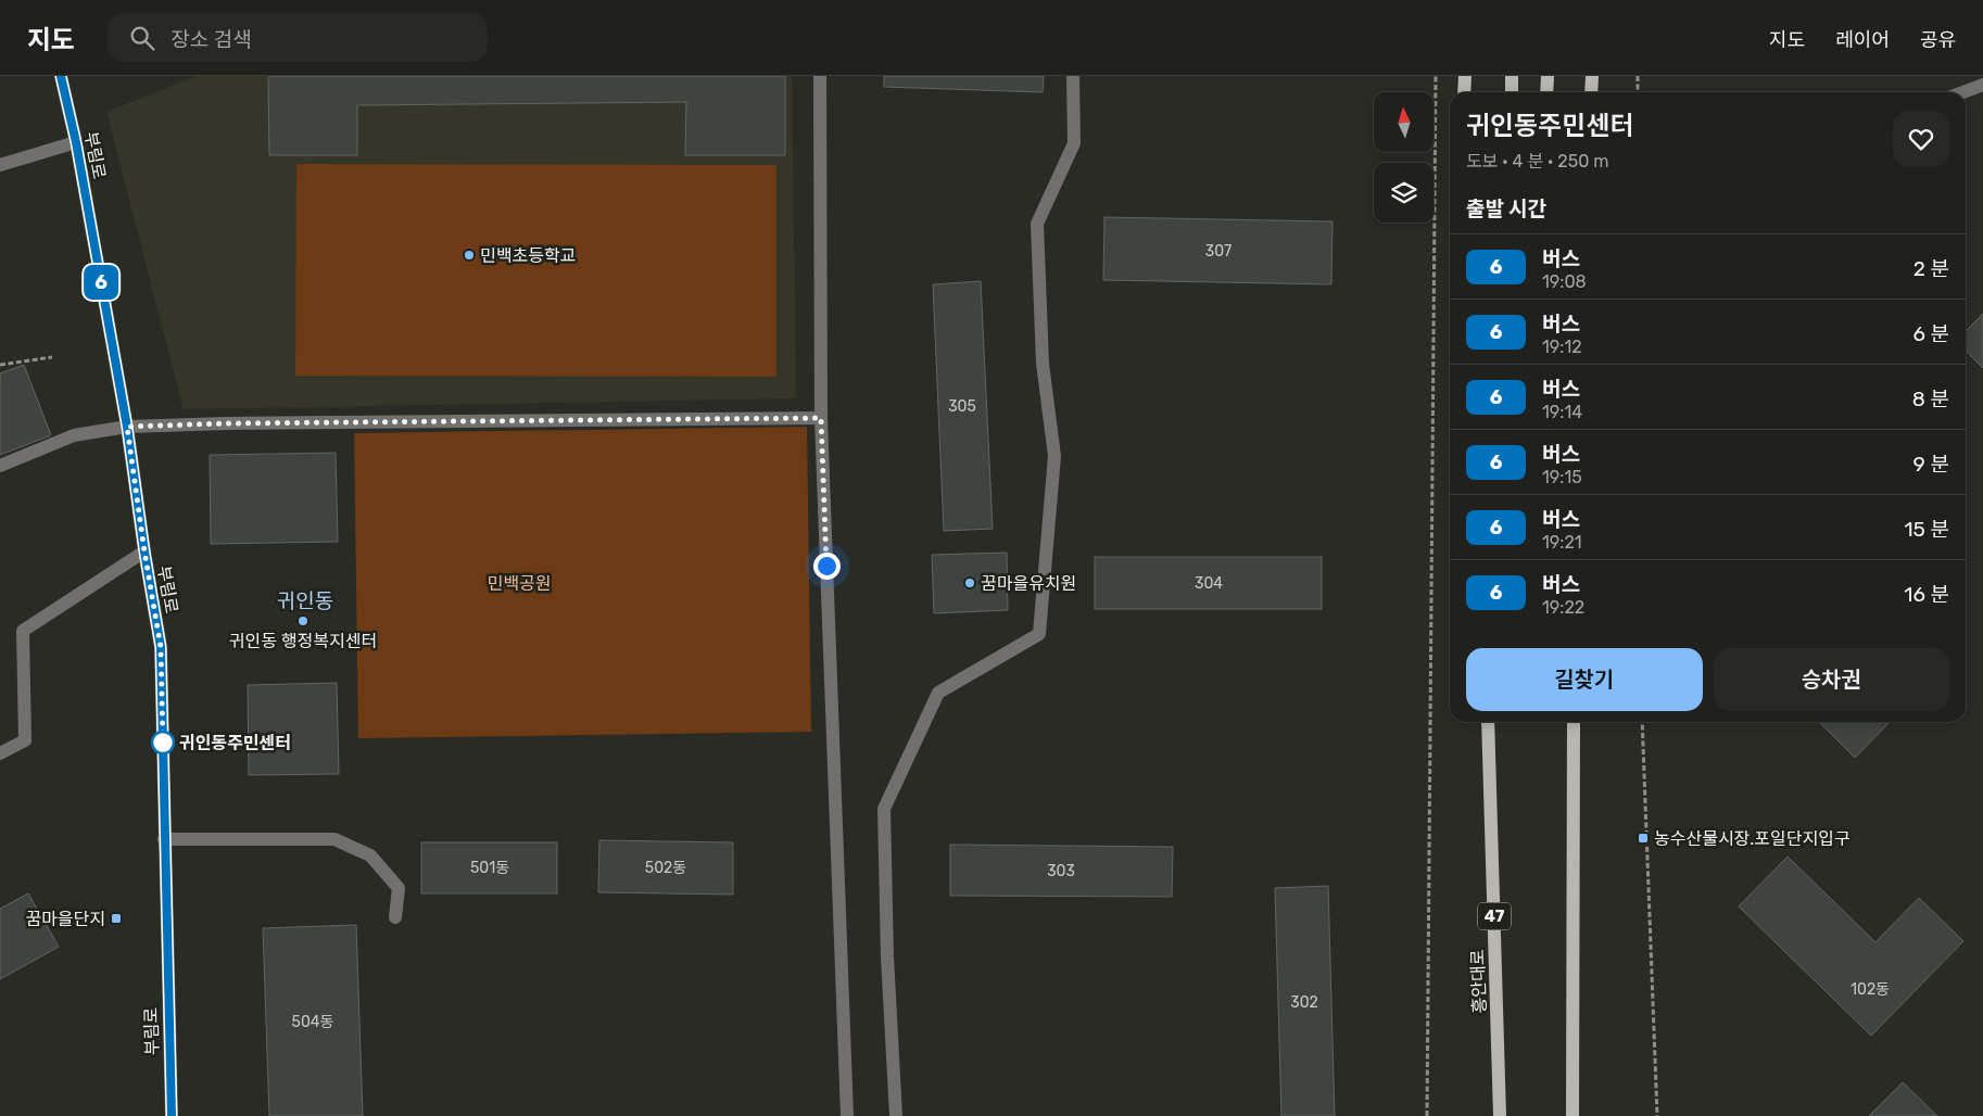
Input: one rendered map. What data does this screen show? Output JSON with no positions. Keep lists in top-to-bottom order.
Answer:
{
  "streets": {
    "main road": ["47", "흥안대로"],
    "street": ["부림로"]
  },
  "districts": ["귀인동"],
  "parks": ["민백공원"],
  "places": {
    "other": [
      "민백초등학교",
      "꿈마을유치원",
      "귀인동 행정복지센터",
      "귀인동주민센터"
    ],
    "transit": ["농수산물시장.포일단지입구", "꿈마을단지"]
  },
  "lines": ["bus line 6"],
  "house_numbers": [
    "307",
    "305",
    "304",
    "501동",
    "502동",
    "303",
    "102동",
    "302",
    "504동"
  ],
  "north": "top",
  "page": {
    "header": "지도",
    "search": "장소 검색",
    "nav": ["지도", "레이어", "공유"],
    "on_map": "6",
    "heading": [
      ["귀인동주민센터", "도보 · 4 분 · 250 m"],
      "출발 시간"
    ],
    "list": [
      {
        "mark": "6",
        "name": "버스",
        "note": "19:08",
        "value": "2 분"
      },
      {
        "mark": "6",
        "name": "버스",
        "note": "19:12",
        "value": "6 분"
      },
      {
        "mark": "6",
        "name": "버스",
        "note": "19:14",
        "value": "8 분"
      },
      {
        "mark": "6",
        "name": "버스",
        "note": "19:15",
        "value": "9 분"
      },
      {
        "mark": "6",
        "name": "버스",
        "note": "19:21",
        "value": "15 분"
      },
      {
        "mark": "6",
        "name": "버스",
        "note": "19:22",
        "value": "16 분"
      }
    ],
    "buttons": ["길찾기", "승차권"]
  }
}
